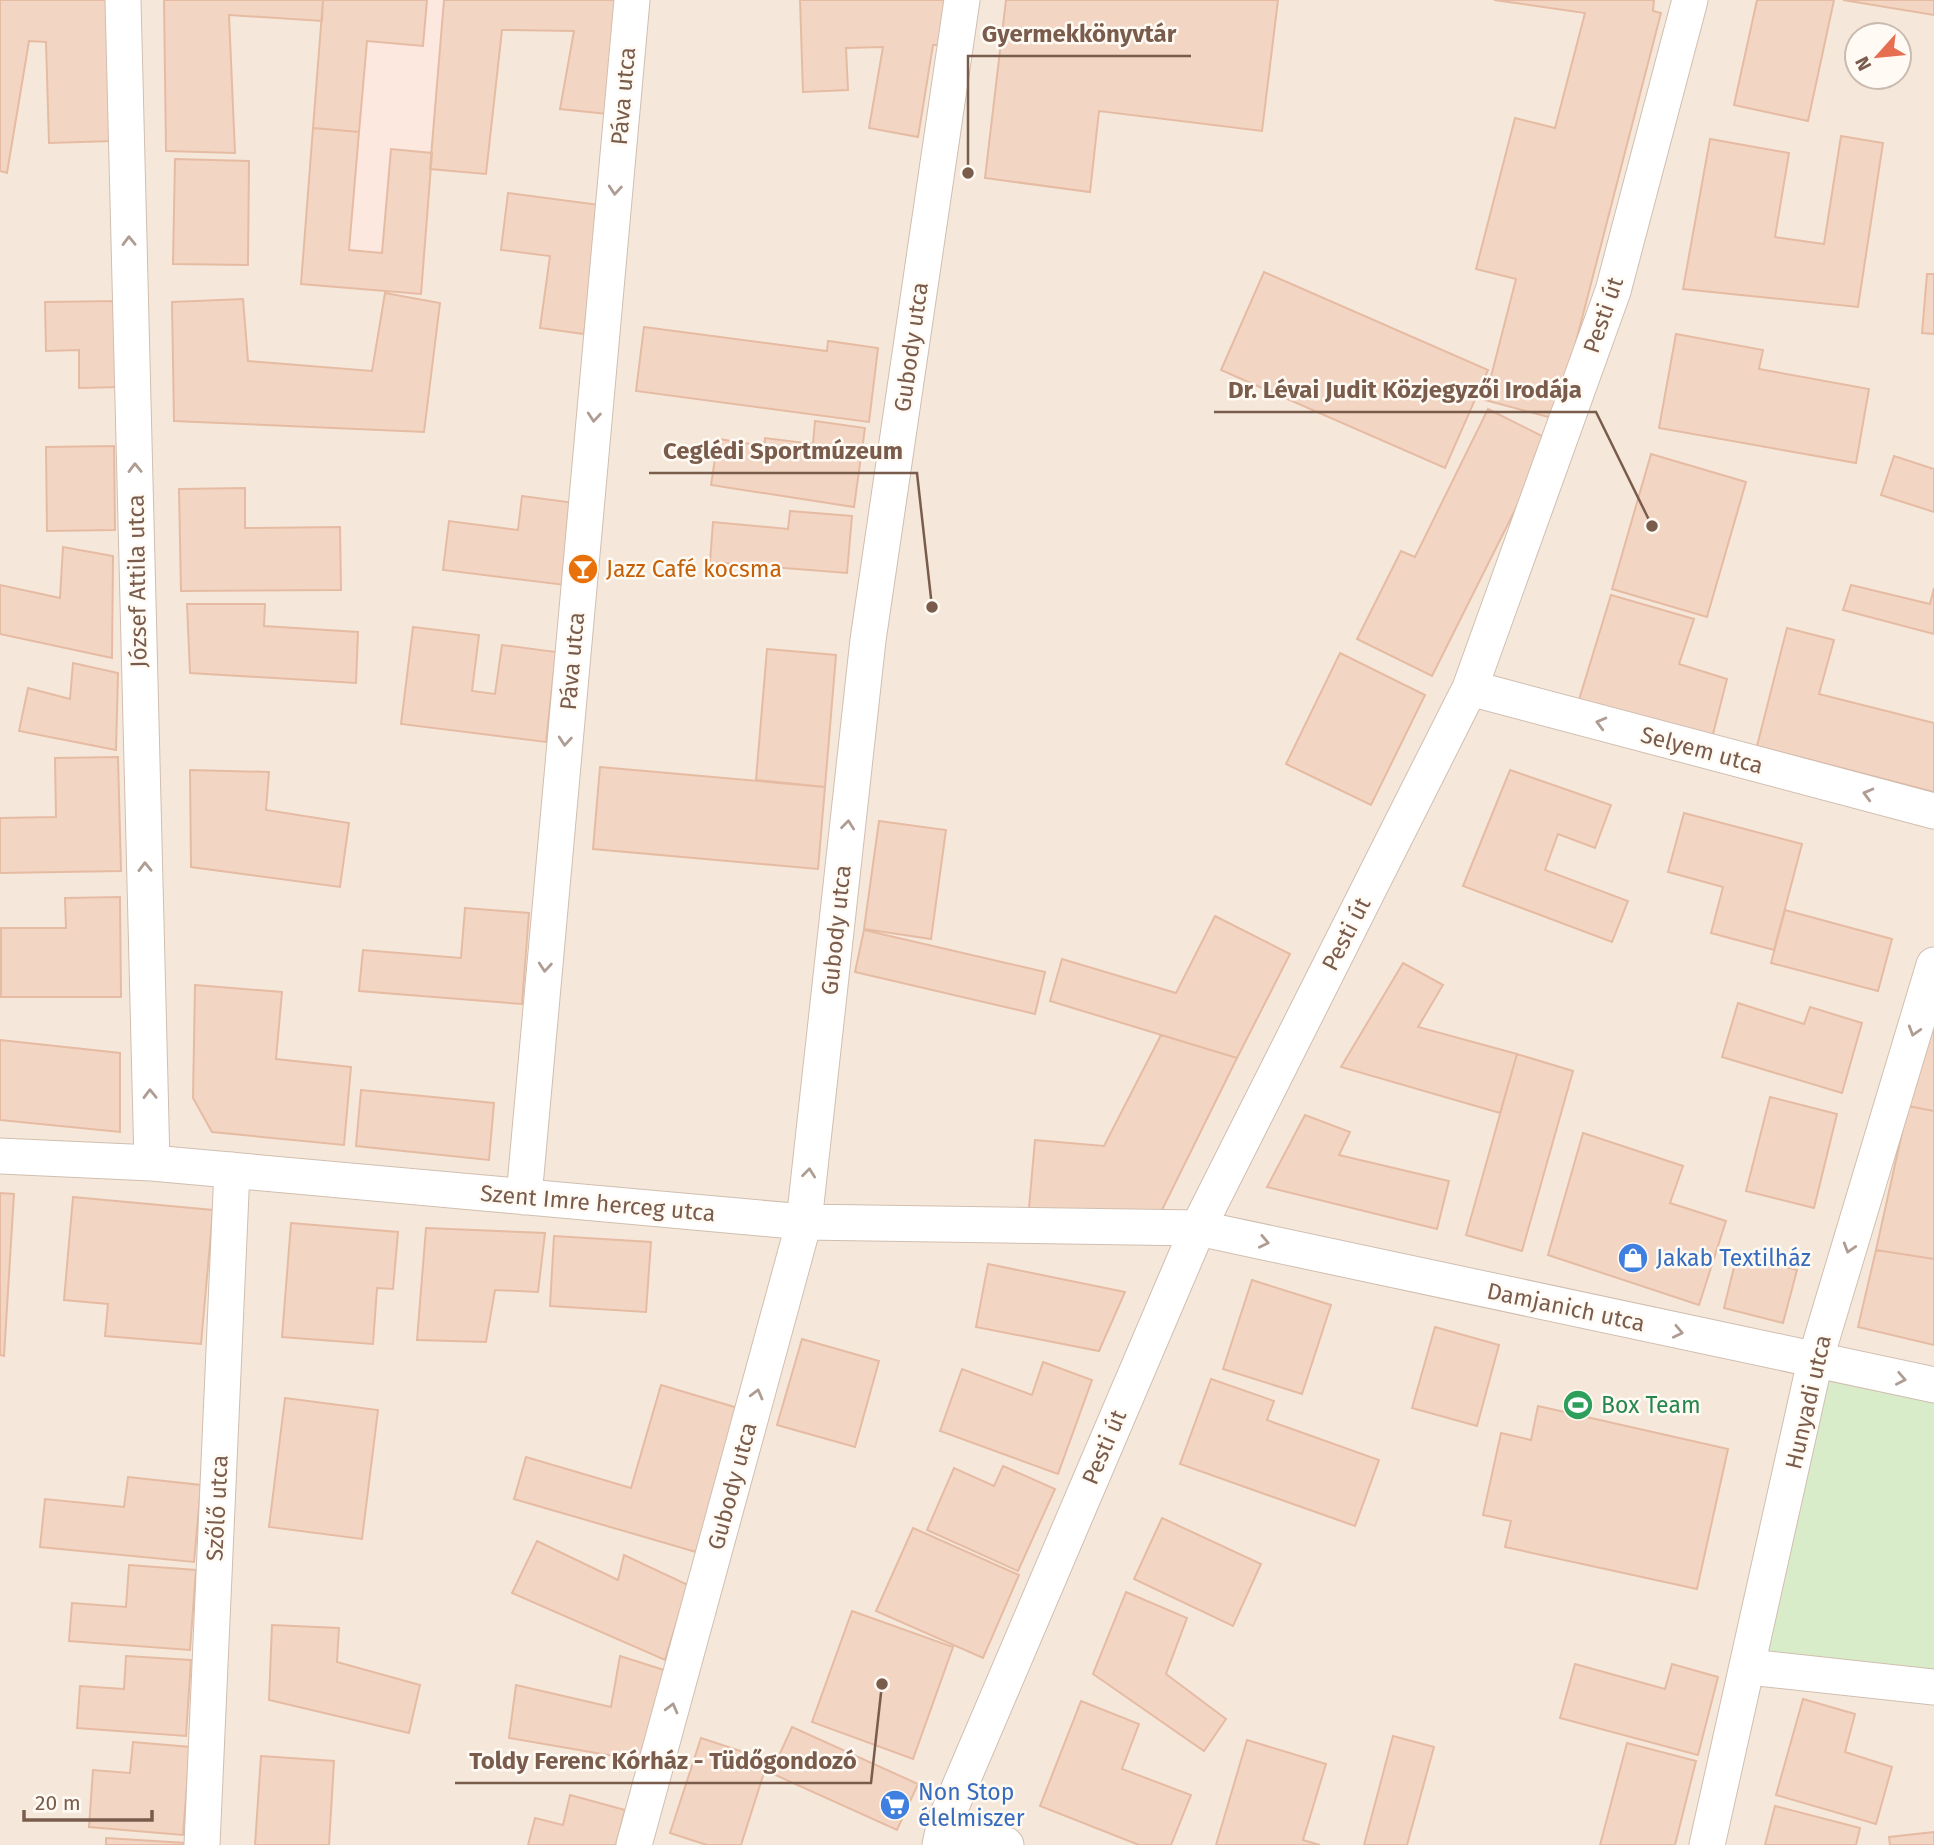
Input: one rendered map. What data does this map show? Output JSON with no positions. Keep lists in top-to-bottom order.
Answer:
{
  "streets": {
    "street": [
      "Páva utca",
      "Pesti út",
      "Gubody utca",
      "József Attila utca",
      "Selyem utca",
      "Szent Imre herceg utca",
      "Damjanich utca",
      "Hunyadi utca",
      "Szőlő utca"
    ]
  },
  "crossings": [
    ["Páva utca", "Szent Imre herceg utca"],
    ["Pesti út", "Selyem utca"],
    ["Pesti út", "Szent Imre herceg utca"],
    ["Pesti út", "Damjanich utca"],
    ["Gubody utca", "Szent Imre herceg utca"],
    ["József Attila utca", "Szent Imre herceg utca"],
    ["Szent Imre herceg utca", "Damjanich utca"],
    ["Szent Imre herceg utca", "Szőlő utca"],
    ["Damjanich utca", "Hunyadi utca"]
  ],
  "one_way": [
    "Páva utca",
    "Gubody utca",
    "József Attila utca",
    "Selyem utca",
    "Damjanich utca",
    "Hunyadi utca"
  ],
  "places": {
    "other": [
      "Gyermekkönyvtár",
      "Dr. Lévai Judit Közjegyzői Irodája",
      "Ceglédi Sportmúzeum",
      "Toldy Ferenc Kórház - Tüdőgondozó"
    ],
    "bar": ["Jazz Café kocsma"],
    "shop": ["Jakab Textilház"],
    "sports": ["Box Team"],
    "supermarket": ["Non Stop élelmiszer"]
  },
  "scale_bar": "20 m",
  "north": "bottom left"
}
